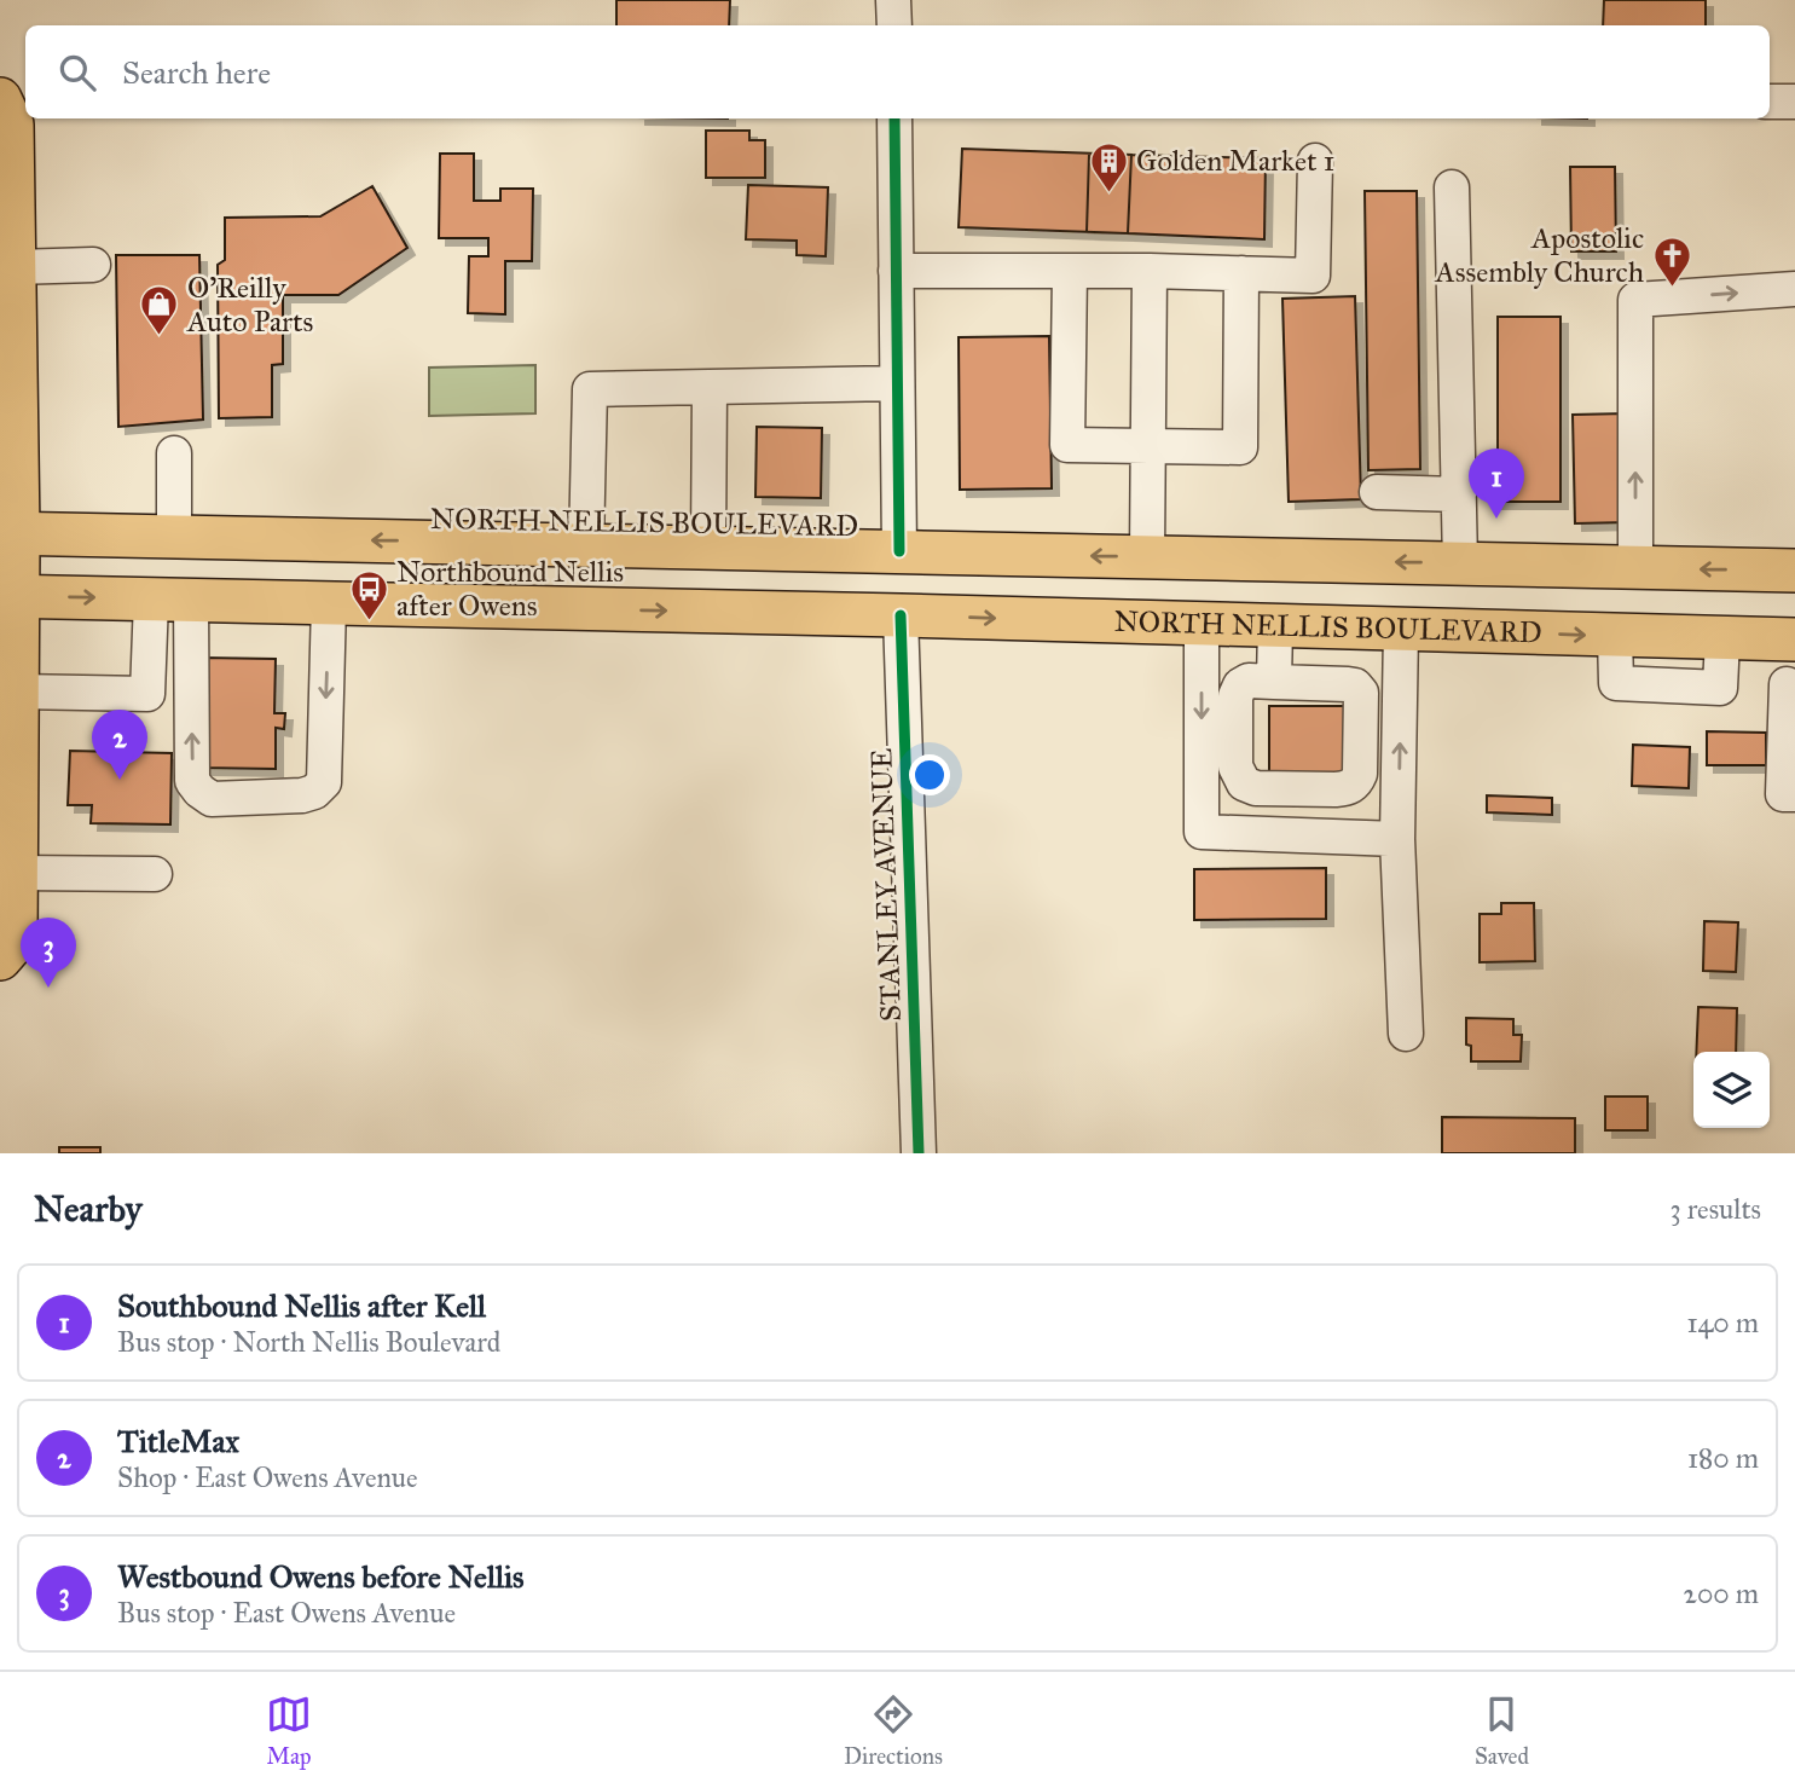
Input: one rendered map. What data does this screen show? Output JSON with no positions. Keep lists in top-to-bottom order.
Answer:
{
  "streets": {
    "main road": ["NORTH NELLIS BOULEVARD"],
    "street": ["STANLEY AVENUE"]
  },
  "crossings": [
    ["NORTH NELLIS BOULEVARD", "STANLEY AVENUE"]
  ],
  "places": {
    "building": ["Golden Market 1"],
    "church": ["Apostolic Assembly Church"],
    "shop": ["O'Reilly Auto Parts"],
    "bus stop": ["Northbound Nellis after Owens"]
  },
  "page": {
    "search": "Search here",
    "pins": ["1", "2", "3"],
    "heading": ["Nearby", "3 results"],
    "list": [
      {
        "mark": "1",
        "name": "Southbound Nellis after Kell",
        "note": "Bus stop · North Nellis Boulevard",
        "value": "140 m"
      },
      {
        "mark": "2",
        "name": "TitleMax",
        "note": "Shop · East Owens Avenue",
        "value": "180 m"
      },
      {
        "mark": "3",
        "name": "Westbound Owens before Nellis",
        "note": "Bus stop · East Owens Avenue",
        "value": "200 m"
      }
    ],
    "nav": ["Map", "Directions", "Saved"]
  }
}
